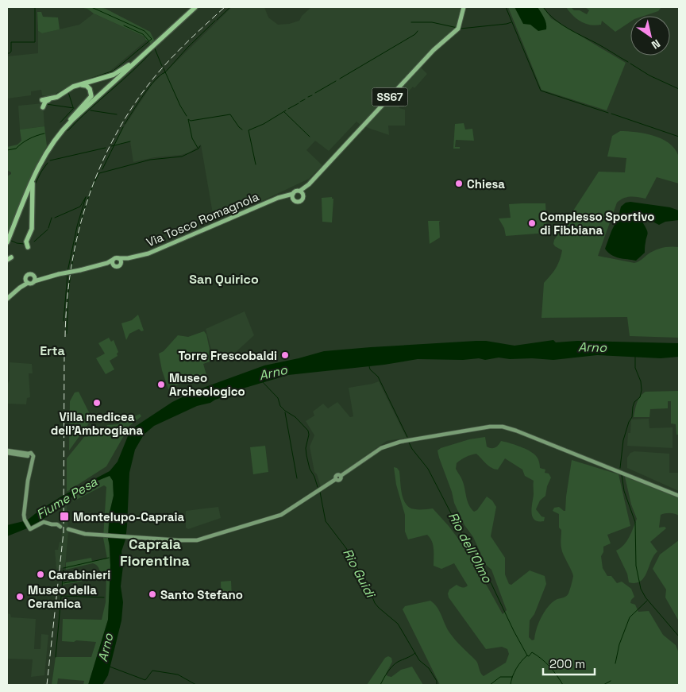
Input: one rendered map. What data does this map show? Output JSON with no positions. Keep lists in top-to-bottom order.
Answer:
{
  "streets": {
    "main road": ["SS67", "Via Tosco Romagnola"]
  },
  "crossings": [
    ["SS67", "Via Tosco Romagnola"]
  ],
  "districts": ["San Quirico", "Erta", "Capraia Fiorentina"],
  "water": [
    "Arno",
    "Fiume Pesa",
    "Rio dell'Olmo",
    "Rio Guidi"
  ],
  "places": {
    "other": [
      "Chiesa",
      "Complesso Sportivo di Fibbiana",
      "Torre Frescobaldi",
      "Museo Archeologico",
      "Villa medicea dell'Ambrogiana",
      "Carabinieri",
      "Santo Stefano",
      "Museo della Ceramica"
    ],
    "transit": ["Montelupo-Capraia"]
  },
  "scale_bar": "200 m",
  "north": "bottom right"
}
